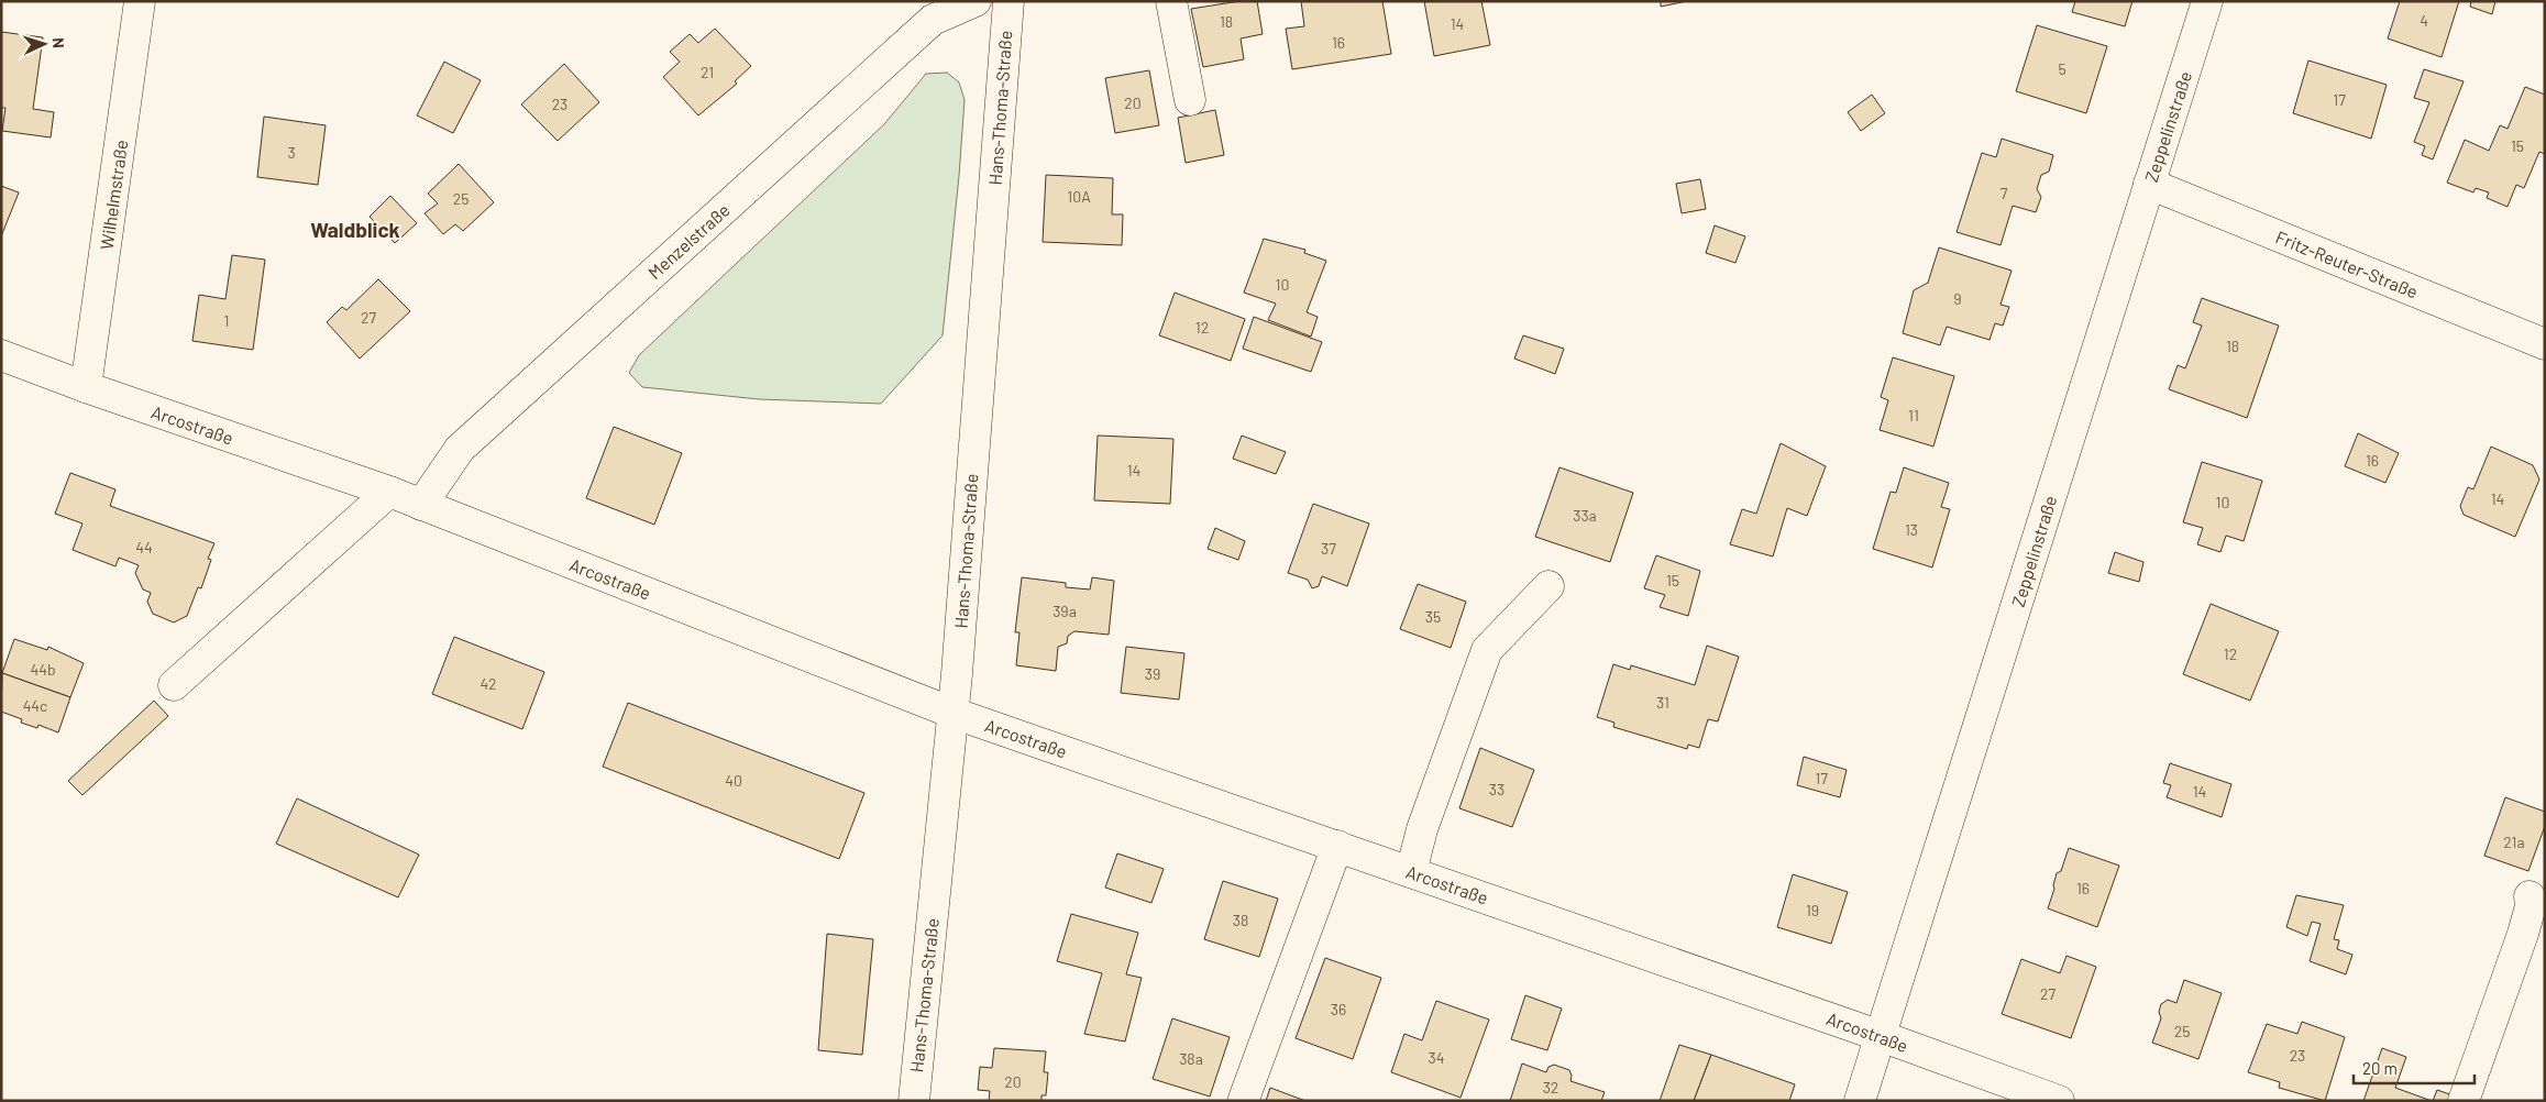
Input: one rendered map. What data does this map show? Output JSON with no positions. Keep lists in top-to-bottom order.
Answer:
{
  "streets": {
    "street": [
      "Hans-Thoma-Straße",
      "Zeppelinstraße",
      "Wilhelmstraße",
      "Menzelstraße",
      "Fritz-Reuter-Straße",
      "Arcostraße"
    ]
  },
  "crossings": [
    ["Hans-Thoma-Straße", "Arcostraße"],
    ["Zeppelinstraße", "Fritz-Reuter-Straße"],
    ["Zeppelinstraße", "Arcostraße"],
    ["Wilhelmstraße", "Arcostraße"],
    ["Menzelstraße", "Arcostraße"]
  ],
  "districts": ["Waldblick"],
  "house_numbers": [
    "4",
    "18",
    "14",
    "16",
    "5",
    "21",
    "17",
    "20",
    "23",
    "15",
    "3",
    "7",
    "10A",
    "25",
    "10",
    "9",
    "27",
    "1",
    "12",
    "18",
    "11",
    "16",
    "14",
    "14",
    "10",
    "33a",
    "13",
    "44",
    "37",
    "15",
    "39a",
    "35",
    "12",
    "44b",
    "39",
    "42",
    "31",
    "44c",
    "17",
    "40",
    "33",
    "14",
    "21a",
    "16",
    "19",
    "38",
    "27",
    "36",
    "25",
    "23",
    "34",
    "38a",
    "20",
    "32"
  ],
  "scale_bar": "20 m",
  "north": "right"
}
